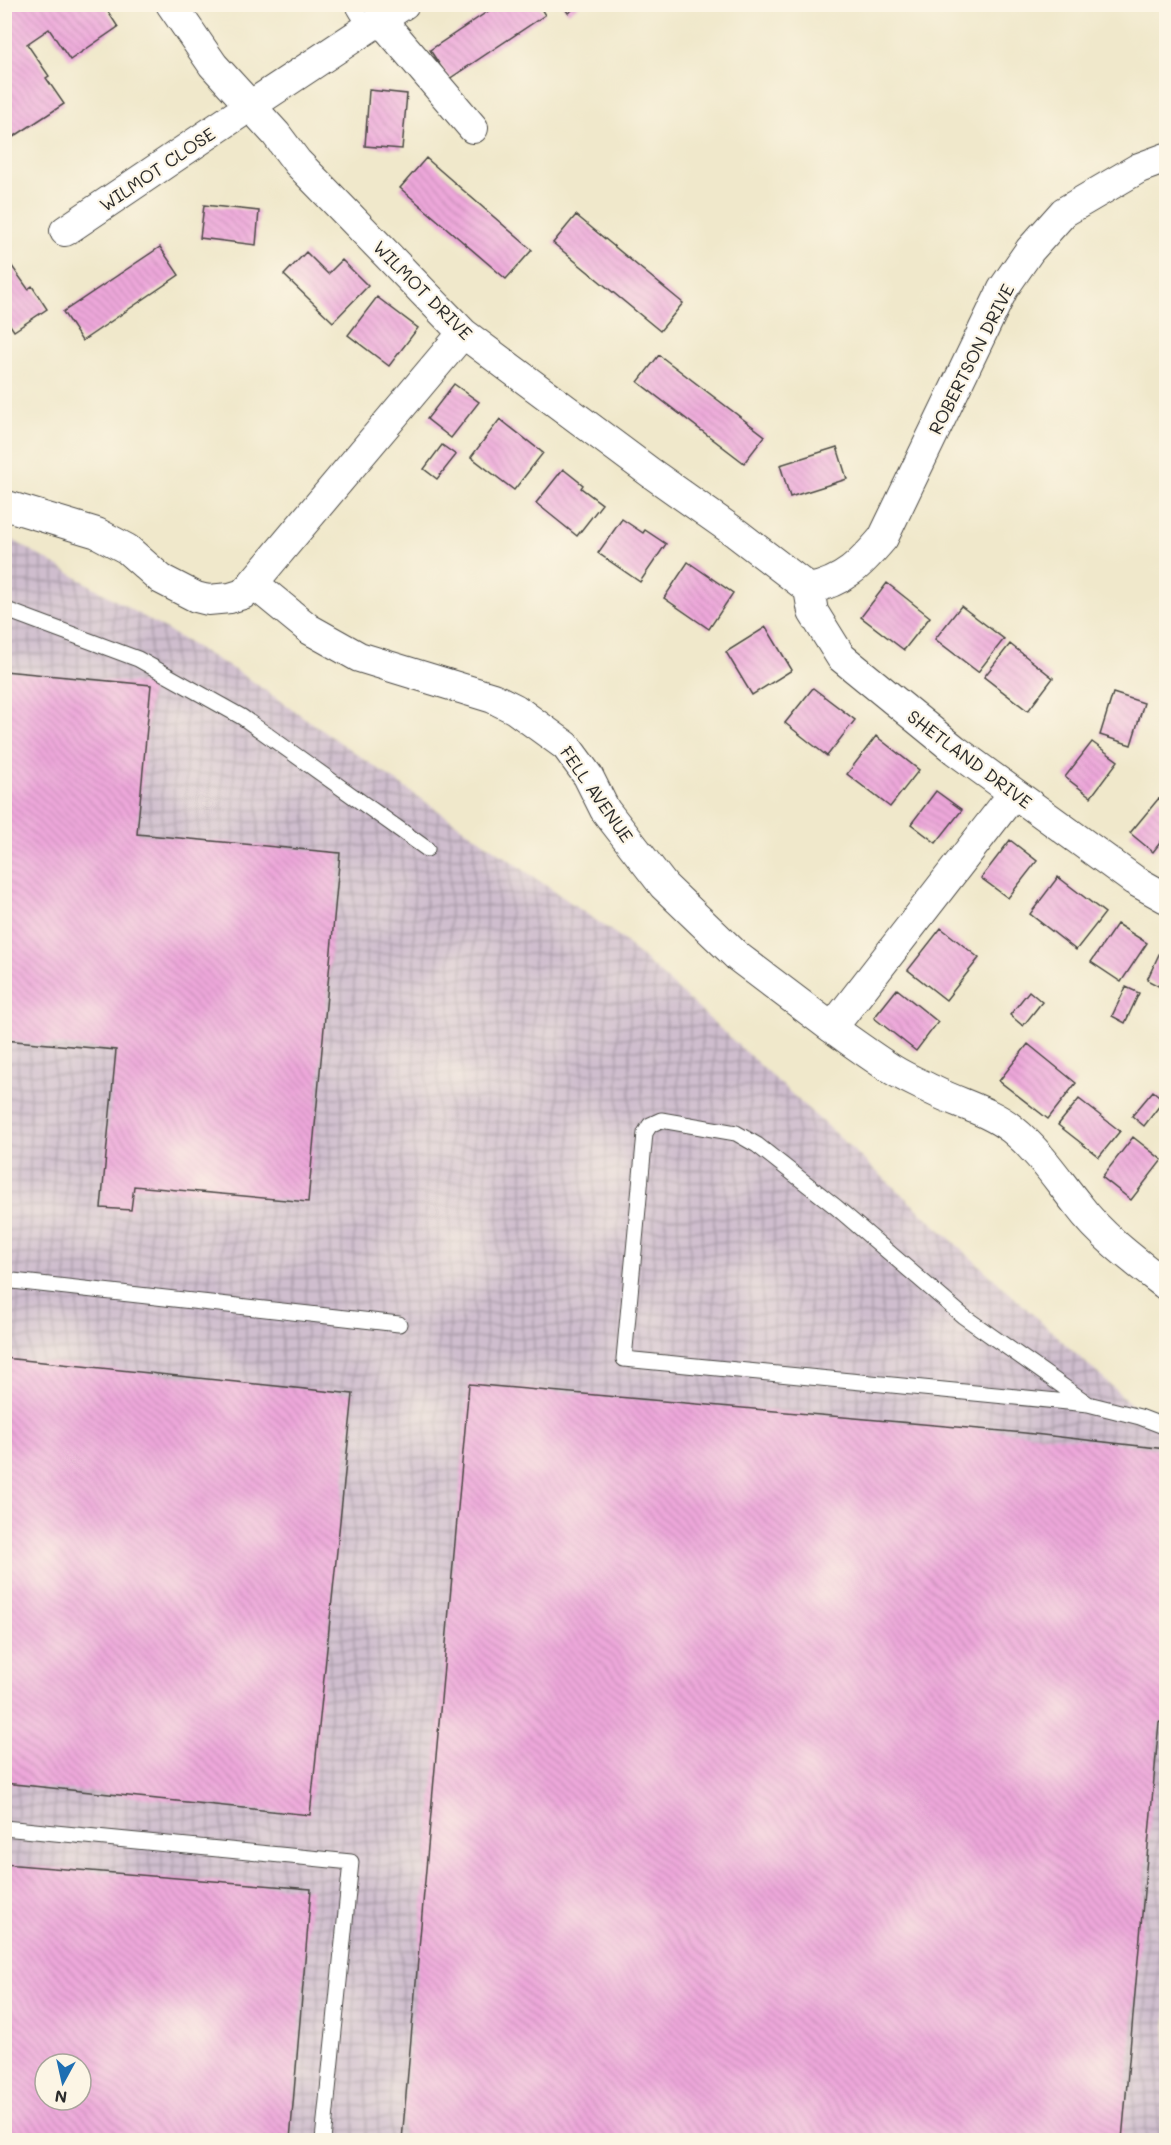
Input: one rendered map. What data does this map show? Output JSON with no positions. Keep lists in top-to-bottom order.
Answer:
{
  "streets": {
    "street": [
      "WILMOT CLOSE",
      "WILMOT DRIVE",
      "ROBERTSON DRIVE",
      "SHETLAND DRIVE",
      "FELL AVENUE"
    ]
  },
  "crossings": [
    ["WILMOT CLOSE", "WILMOT DRIVE"],
    ["WILMOT DRIVE", "ROBERTSON DRIVE"],
    ["WILMOT DRIVE", "SHETLAND DRIVE"],
    ["ROBERTSON DRIVE", "SHETLAND DRIVE"]
  ],
  "north": "bottom"
}
